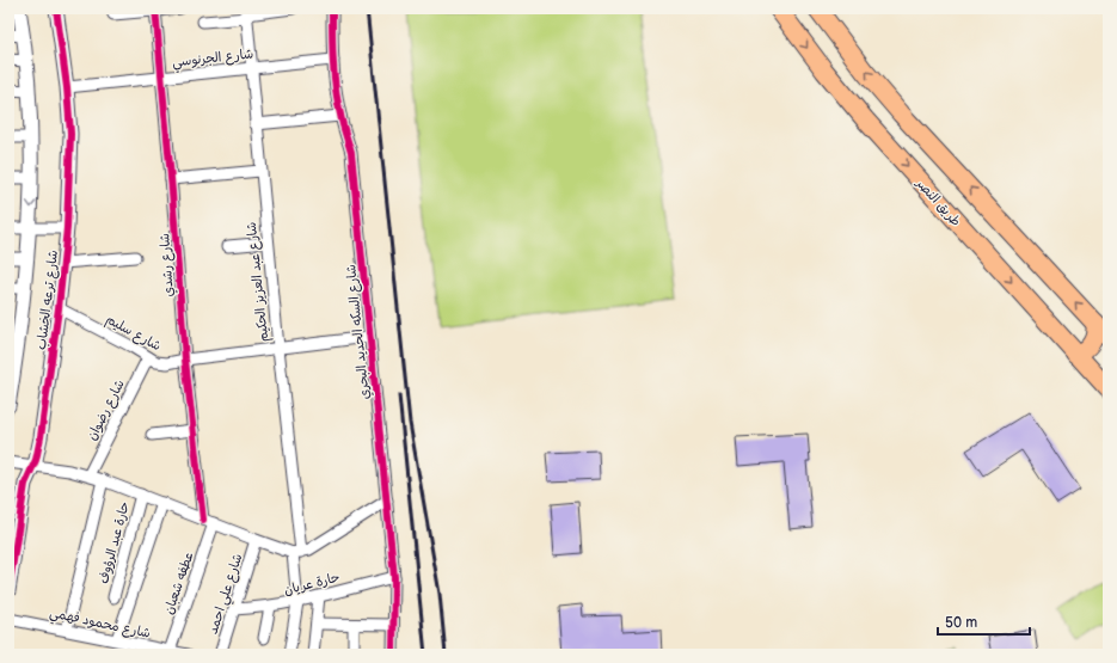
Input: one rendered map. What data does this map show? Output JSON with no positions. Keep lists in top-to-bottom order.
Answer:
{
  "streets": {
    "highway": ["طريق النصر"],
    "street": [
      "شارع الجرنوسي",
      "شارع رشدي",
      "شارع عبد العزيز الحكيم",
      "شارع ترعه الخشاب",
      "شارع سليم",
      "شارع السكه الحديد البحري",
      "شارع رضوان",
      "حارة عبد الرؤوف",
      "عطفه شعبان",
      "حارة عريان",
      "شارع علي احمد",
      "شارع محمود فهمي"
    ]
  },
  "crossings": [
    ["شارع الجرنوسي", "شارع رشدي"],
    ["شارع الجرنوسي", "شارع عبد العزيز الحكيم"],
    ["شارع الجرنوسي", "شارع ترعه الخشاب"],
    ["شارع الجرنوسي", "شارع السكه الحديد البحري"],
    ["شارع رشدي", "شارع سليم"],
    ["شارع رشدي", "عطفه شعبان"],
    ["شارع عبد العزيز الحكيم", "شارع سليم"],
    ["شارع عبد العزيز الحكيم", "حارة عريان"],
    ["شارع ترعه الخشاب", "شارع سليم"],
    ["شارع سليم", "شارع السكه الحديد البحري"],
    ["شارع سليم", "شارع رضوان"],
    ["شارع السكه الحديد البحري", "حارة عريان"],
    ["عطفه شعبان", "شارع محمود فهمي"],
    ["حارة عريان", "شارع علي احمد"]
  ],
  "scale_bar": "50 m"
}
